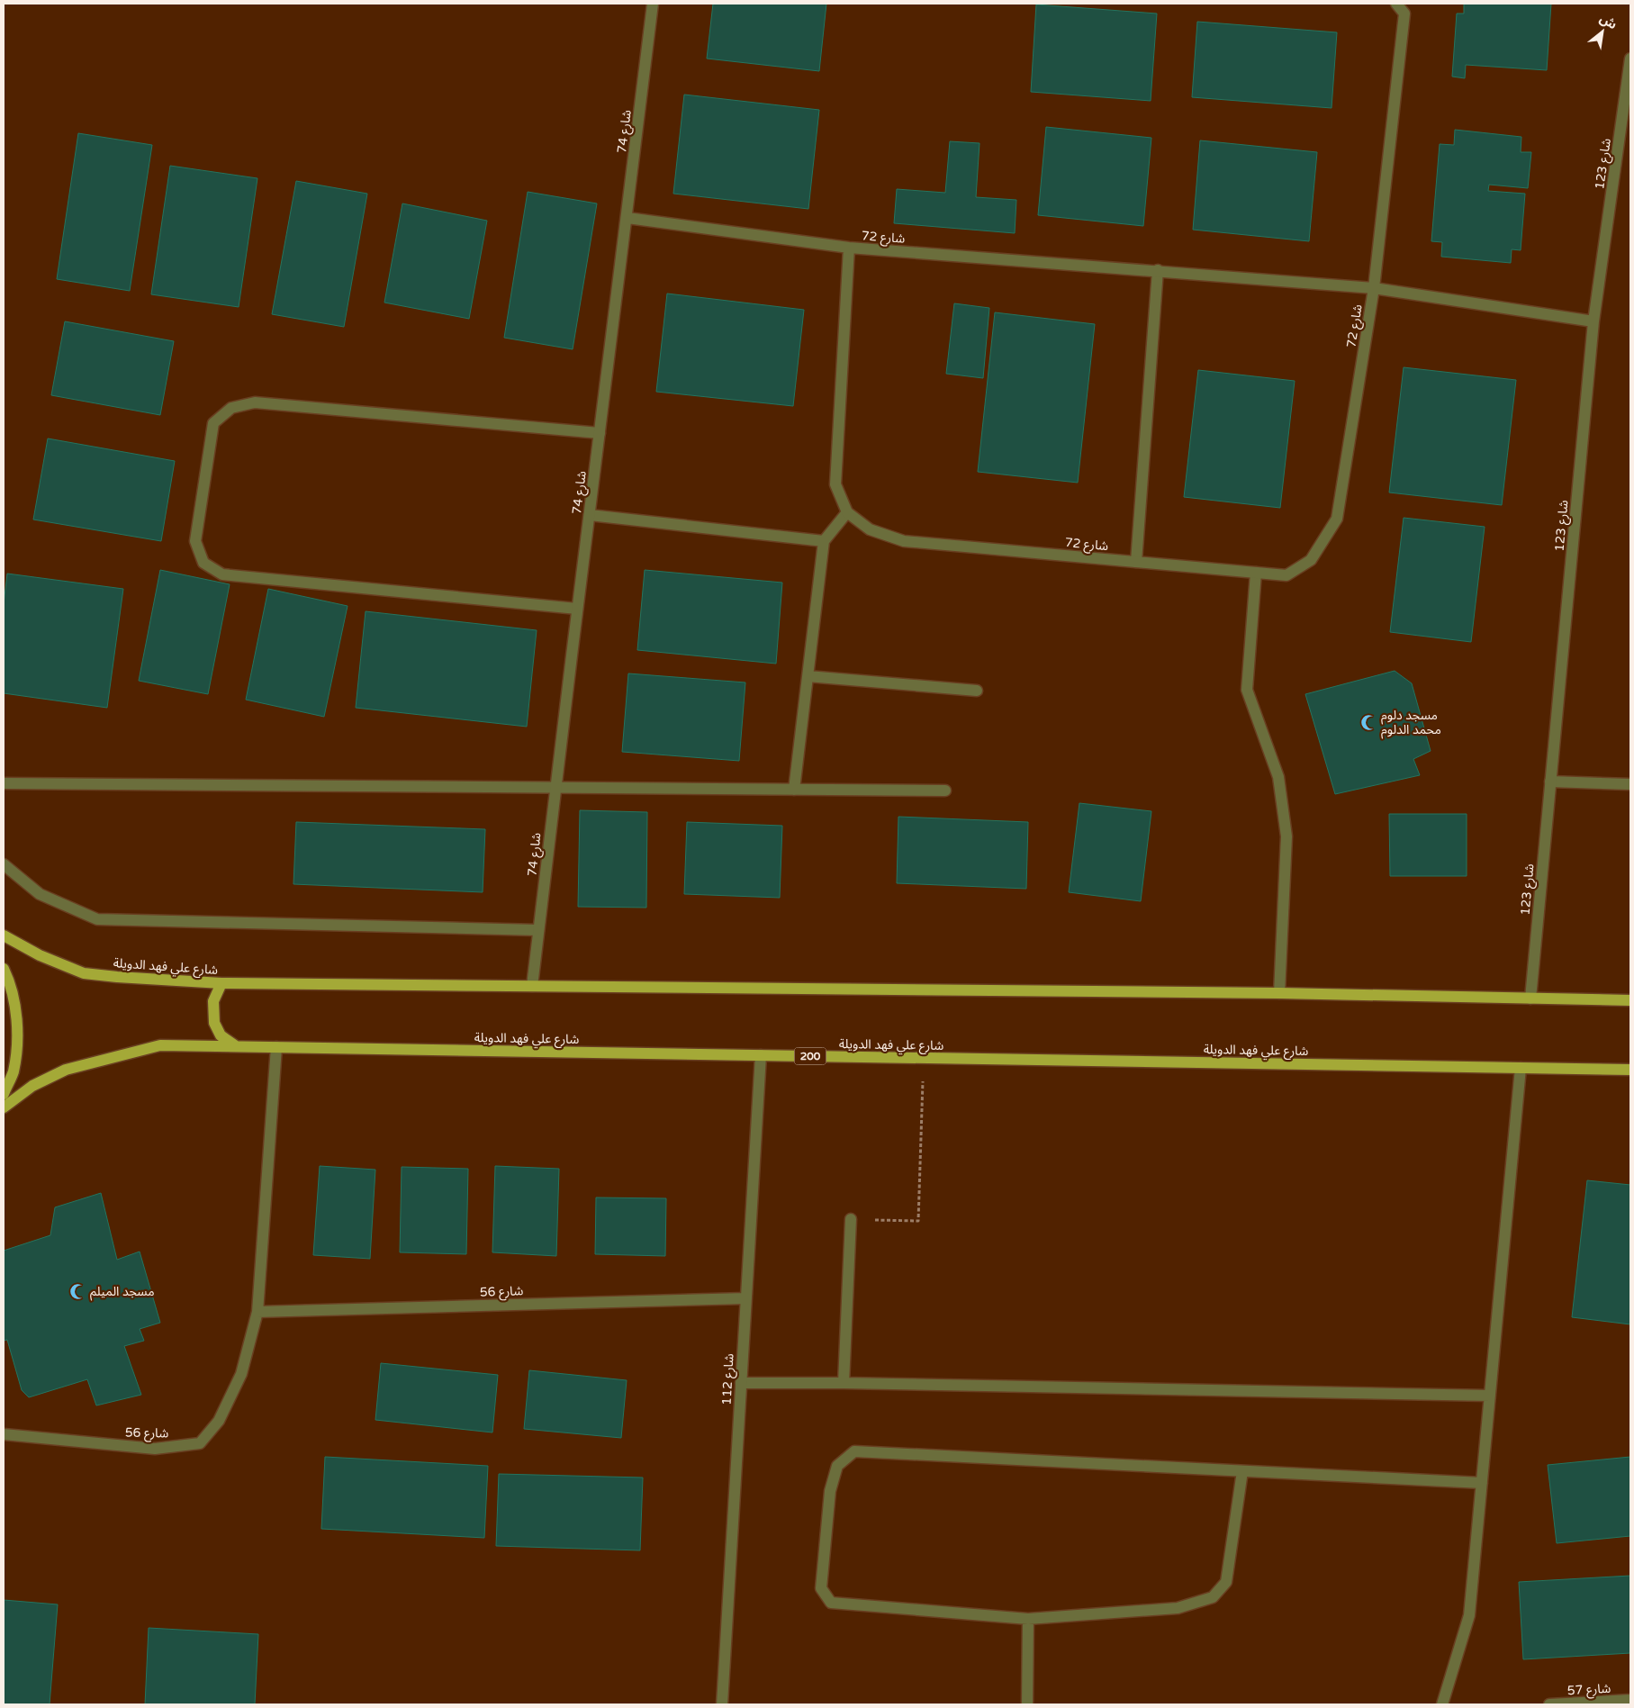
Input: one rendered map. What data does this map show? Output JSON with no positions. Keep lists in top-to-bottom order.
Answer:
{
  "streets": {
    "main road": ["شارع علي فهد الدويلة", "200"],
    "street": [
      "شارع 74",
      "شارع 123",
      "شارع 72",
      "شارع 56",
      "شارع 112",
      "شارع 57"
    ]
  },
  "crossings": [
    ["شارع 74", "شارع 72"],
    ["شارع 74", "شارع علي فهد الدويلة"],
    ["شارع 123", "شارع 72"],
    ["شارع 123", "شارع علي فهد الدويلة"],
    ["شارع علي فهد الدويلة", "شارع 56"],
    ["شارع علي فهد الدويلة", "شارع 112"],
    ["شارع 56", "شارع 112"]
  ],
  "places": {
    "mosque": ["مسجد دلوم محمد الدلوم", "مسجد الميلم"]
  },
  "north": "top right"
}
